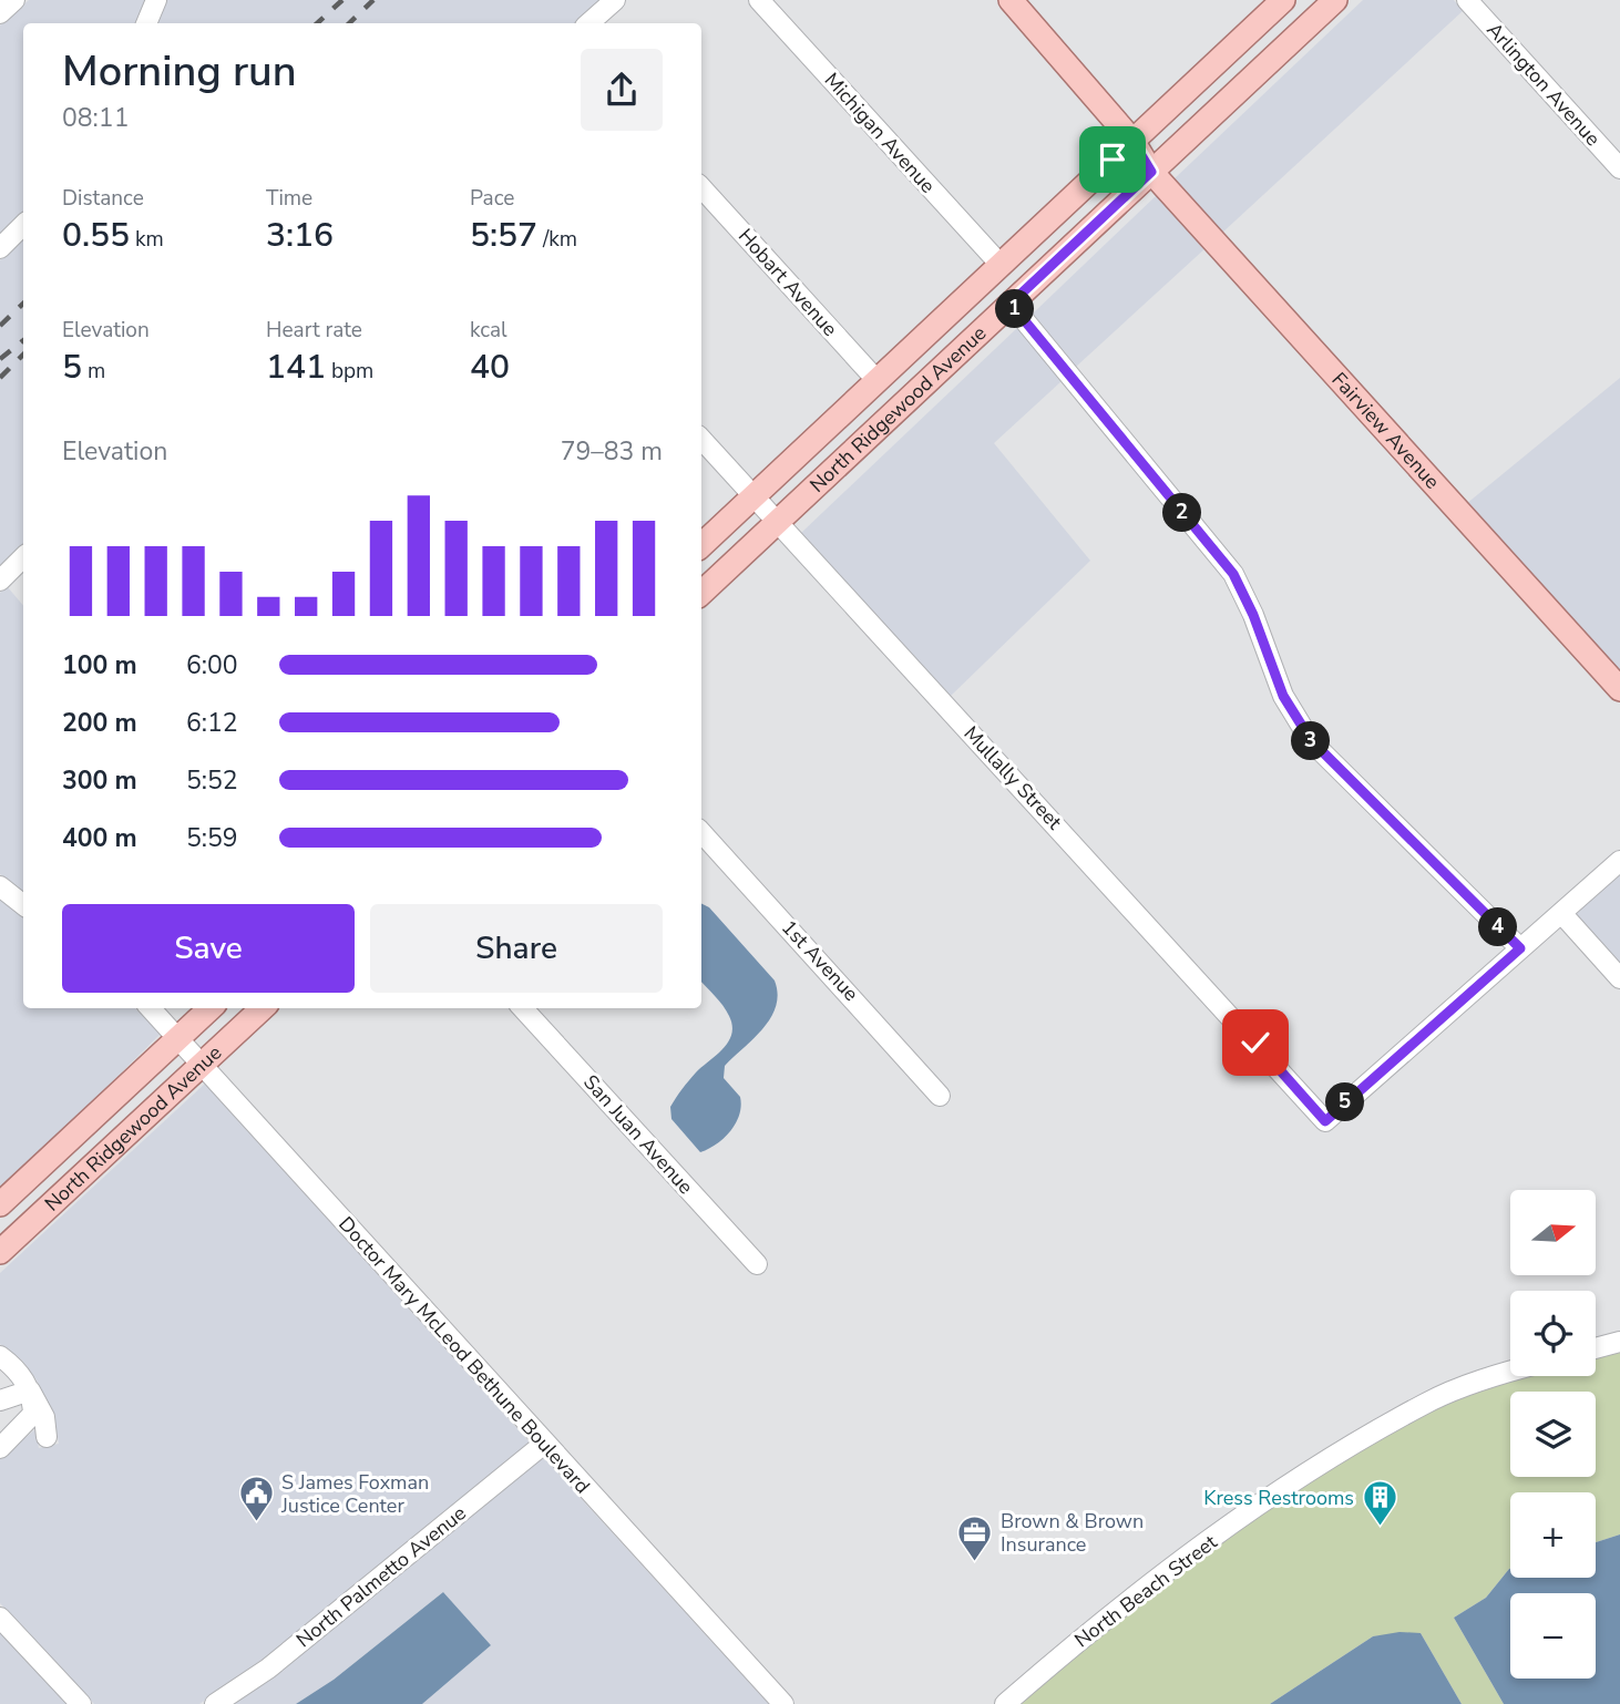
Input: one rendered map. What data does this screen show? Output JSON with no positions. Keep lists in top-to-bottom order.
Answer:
{
  "streets": {
    "main road": ["North Ridgewood Avenue", "Fairview Avenue"],
    "street": [
      "Arlington Avenue",
      "Michigan Avenue",
      "Hobart Avenue",
      "Mullally Street",
      "1st Avenue",
      "San Juan Avenue",
      "Doctor Mary McLeod Bethune Boulevard",
      "North Palmetto Avenue",
      "North Beach Street"
    ]
  },
  "crossings": [
    ["Michigan Avenue", "North Ridgewood Avenue"],
    ["Hobart Avenue", "North Ridgewood Avenue"],
    ["North Ridgewood Avenue", "Fairview Avenue"],
    ["North Ridgewood Avenue", "Mullally Street"],
    ["North Ridgewood Avenue", "Doctor Mary McLeod Bethune Boulevard"],
    ["Doctor Mary McLeod Bethune Boulevard", "North Palmetto Avenue"]
  ],
  "places": {
    "public building": ["S James Foxman Justice Center"],
    "building": ["Kress Restrooms"],
    "office": ["Brown & Brown Insurance"]
  },
  "north": "right",
  "page": {
    "heading": ["Morning run", "08:11"],
    "stats": [
      ["Distance", "0.55 km"],
      ["Time", "3:16"],
      ["Pace", "5:57 /km"],
      ["Elevation", "5 m"],
      ["Heart rate", "141 bpm"],
      ["kcal", "40"]
    ],
    "pins": [
      "1",
      "2",
      "3",
      "4",
      "5"
    ],
    "chart": ["Elevation", "79–83 m"],
    "list": [
      {
        "name": "100 m",
        "note": "6:00"
      },
      {
        "name": "200 m",
        "note": "6:12"
      },
      {
        "name": "300 m",
        "note": "5:52"
      },
      {
        "name": "400 m",
        "note": "5:59"
      }
    ],
    "buttons": ["Save", "Share"],
    "map_buttons": ["+", "−"]
  }
}
